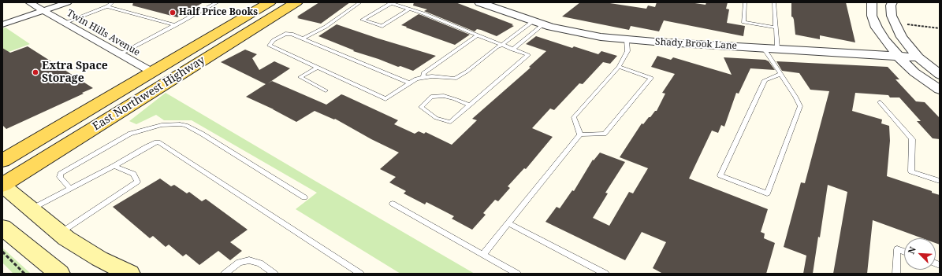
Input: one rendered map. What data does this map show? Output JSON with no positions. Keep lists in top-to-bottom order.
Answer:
{
  "streets": {
    "main road": ["East Northwest Highway"],
    "street": ["Twin Hills Avenue", "Shady Brook Lane"]
  },
  "crossings": [
    ["Twin Hills Avenue", "East Northwest Highway"]
  ],
  "places": ["Half Price Books", "Extra Space Storage"],
  "north": "top left"
}
